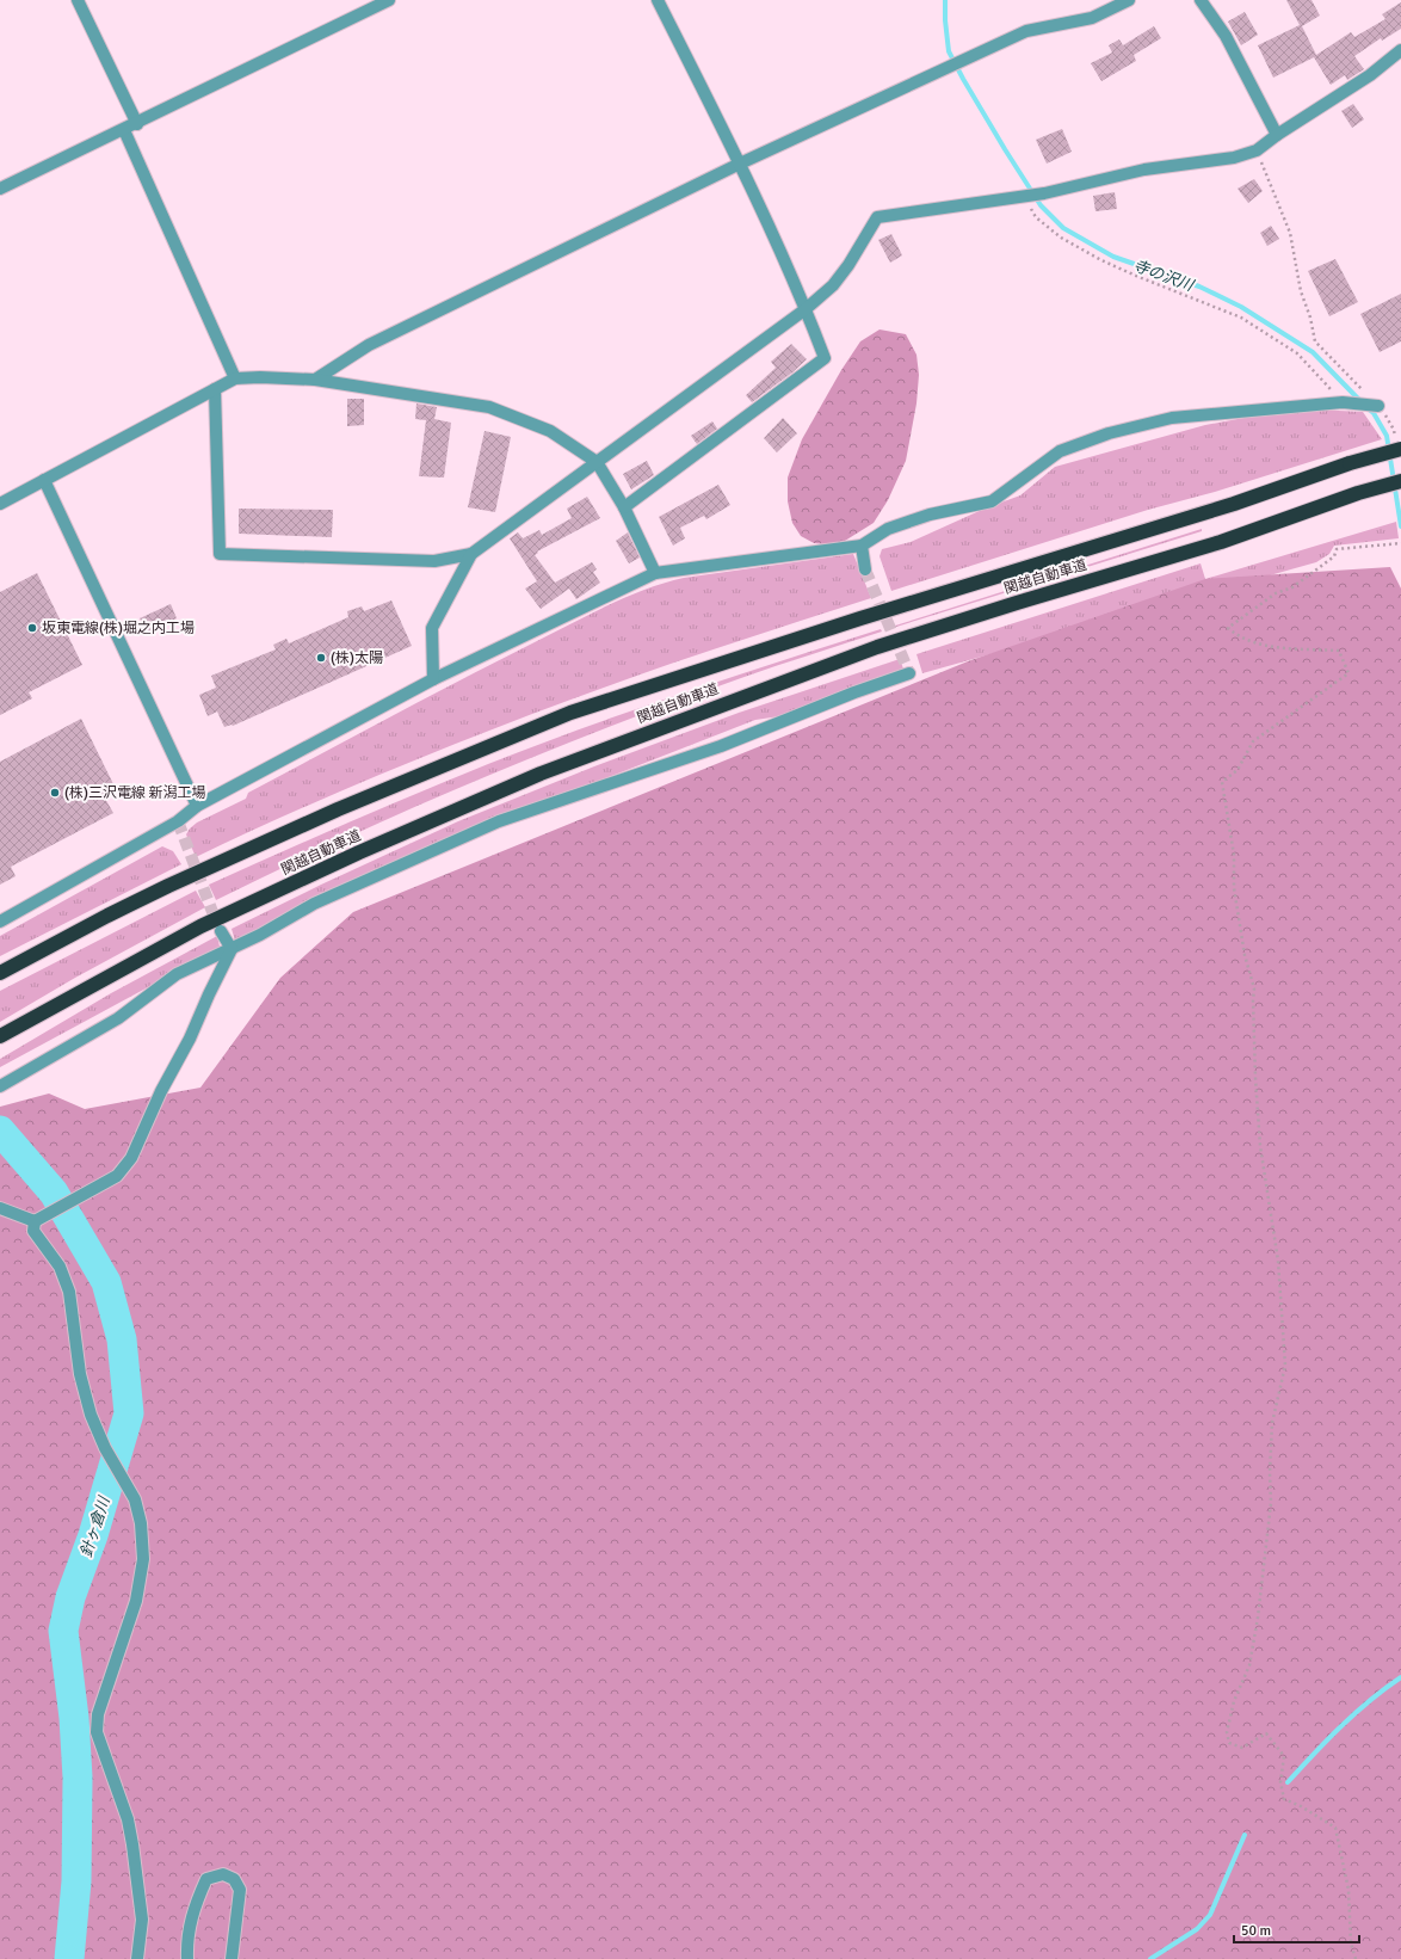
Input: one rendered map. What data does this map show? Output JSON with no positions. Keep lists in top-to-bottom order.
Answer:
{
  "streets": {
    "highway": ["関越自動車道"]
  },
  "water": ["寺の沢川", "針ヶ倉川"],
  "places": ["坂東電線(株)堀之内工場", "(株)太陽", "(株)三沢電線 新潟工場"],
  "scale_bar": "50 m"
}
